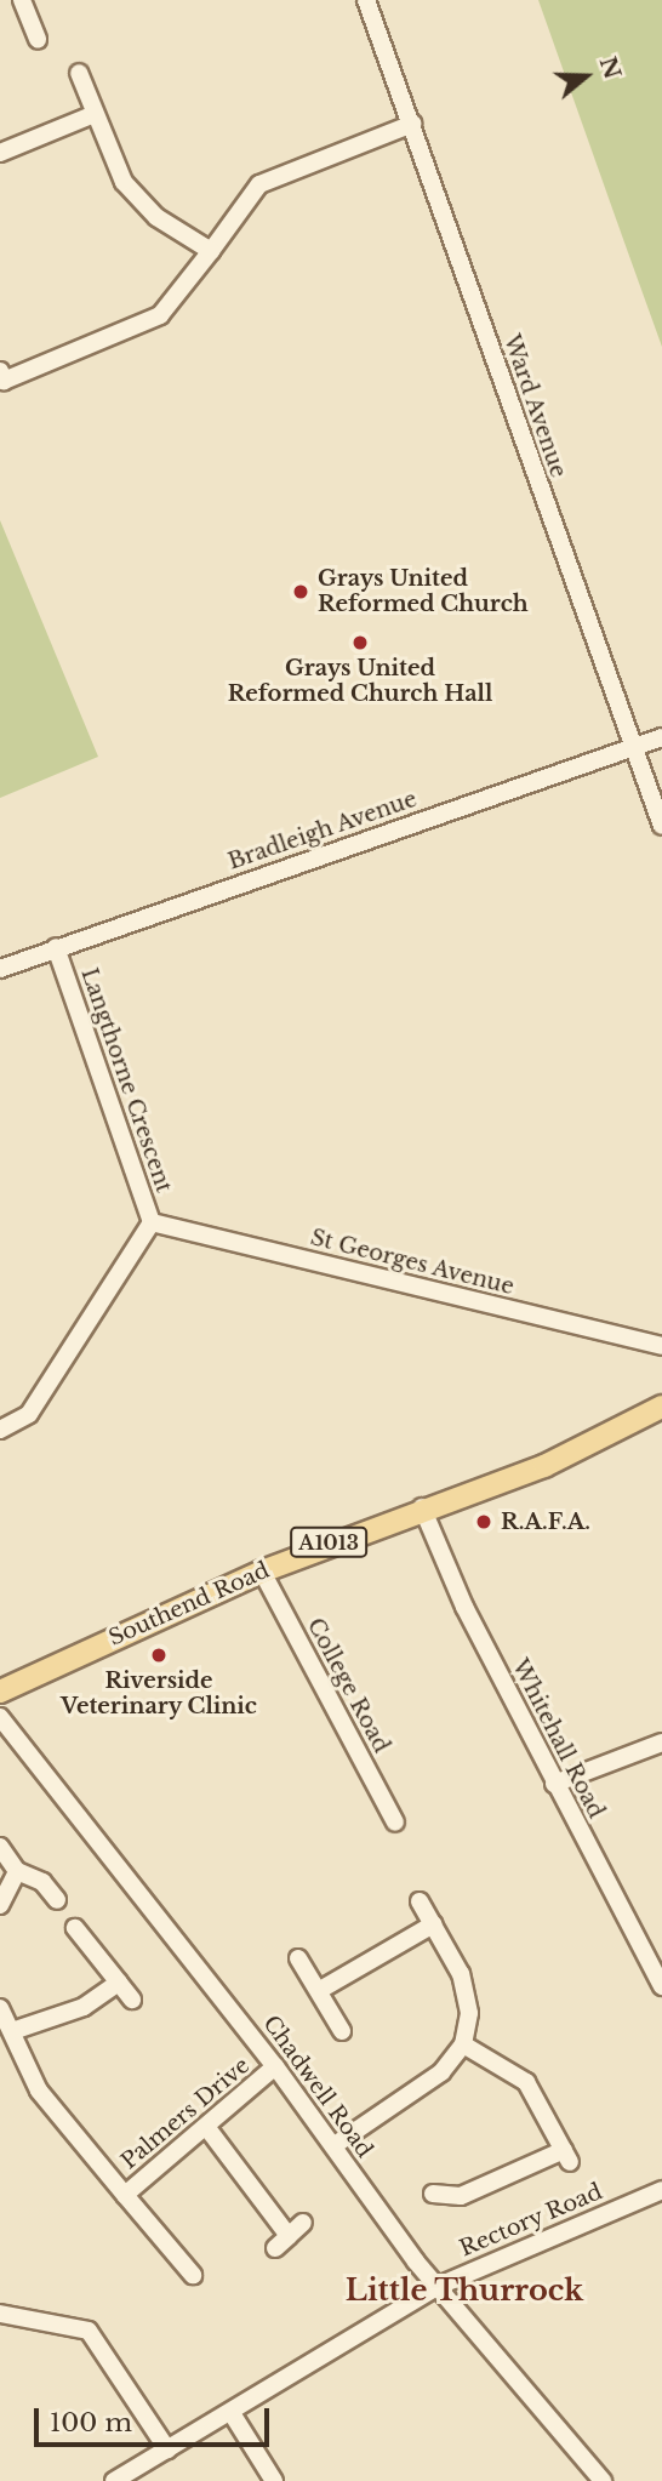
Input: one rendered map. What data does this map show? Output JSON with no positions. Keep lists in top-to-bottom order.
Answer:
{
  "streets": {
    "main road": ["A1013", "Southend Road"],
    "street": [
      "Ward Avenue",
      "Bradleigh Avenue",
      "Langthorne Crescent",
      "St Georges Avenue",
      "College Road",
      "Whitehall Road",
      "Chadwell Road",
      "Palmers Drive",
      "Rectory Road"
    ]
  },
  "crossings": [
    ["Ward Avenue", "Bradleigh Avenue"],
    ["Bradleigh Avenue", "Langthorne Crescent"],
    ["Langthorne Crescent", "St Georges Avenue"],
    ["Southend Road", "College Road"],
    ["Southend Road", "Whitehall Road"],
    ["Chadwell Road", "Palmers Drive"],
    ["Chadwell Road", "Rectory Road"]
  ],
  "districts": ["Little Thurrock"],
  "places": [
    "Grays United Reformed Church",
    "Grays United Reformed Church Hall",
    "R.A.F.A.",
    "Riverside Veterinary Clinic"
  ],
  "scale_bar": "100 m",
  "north": "right"
}
